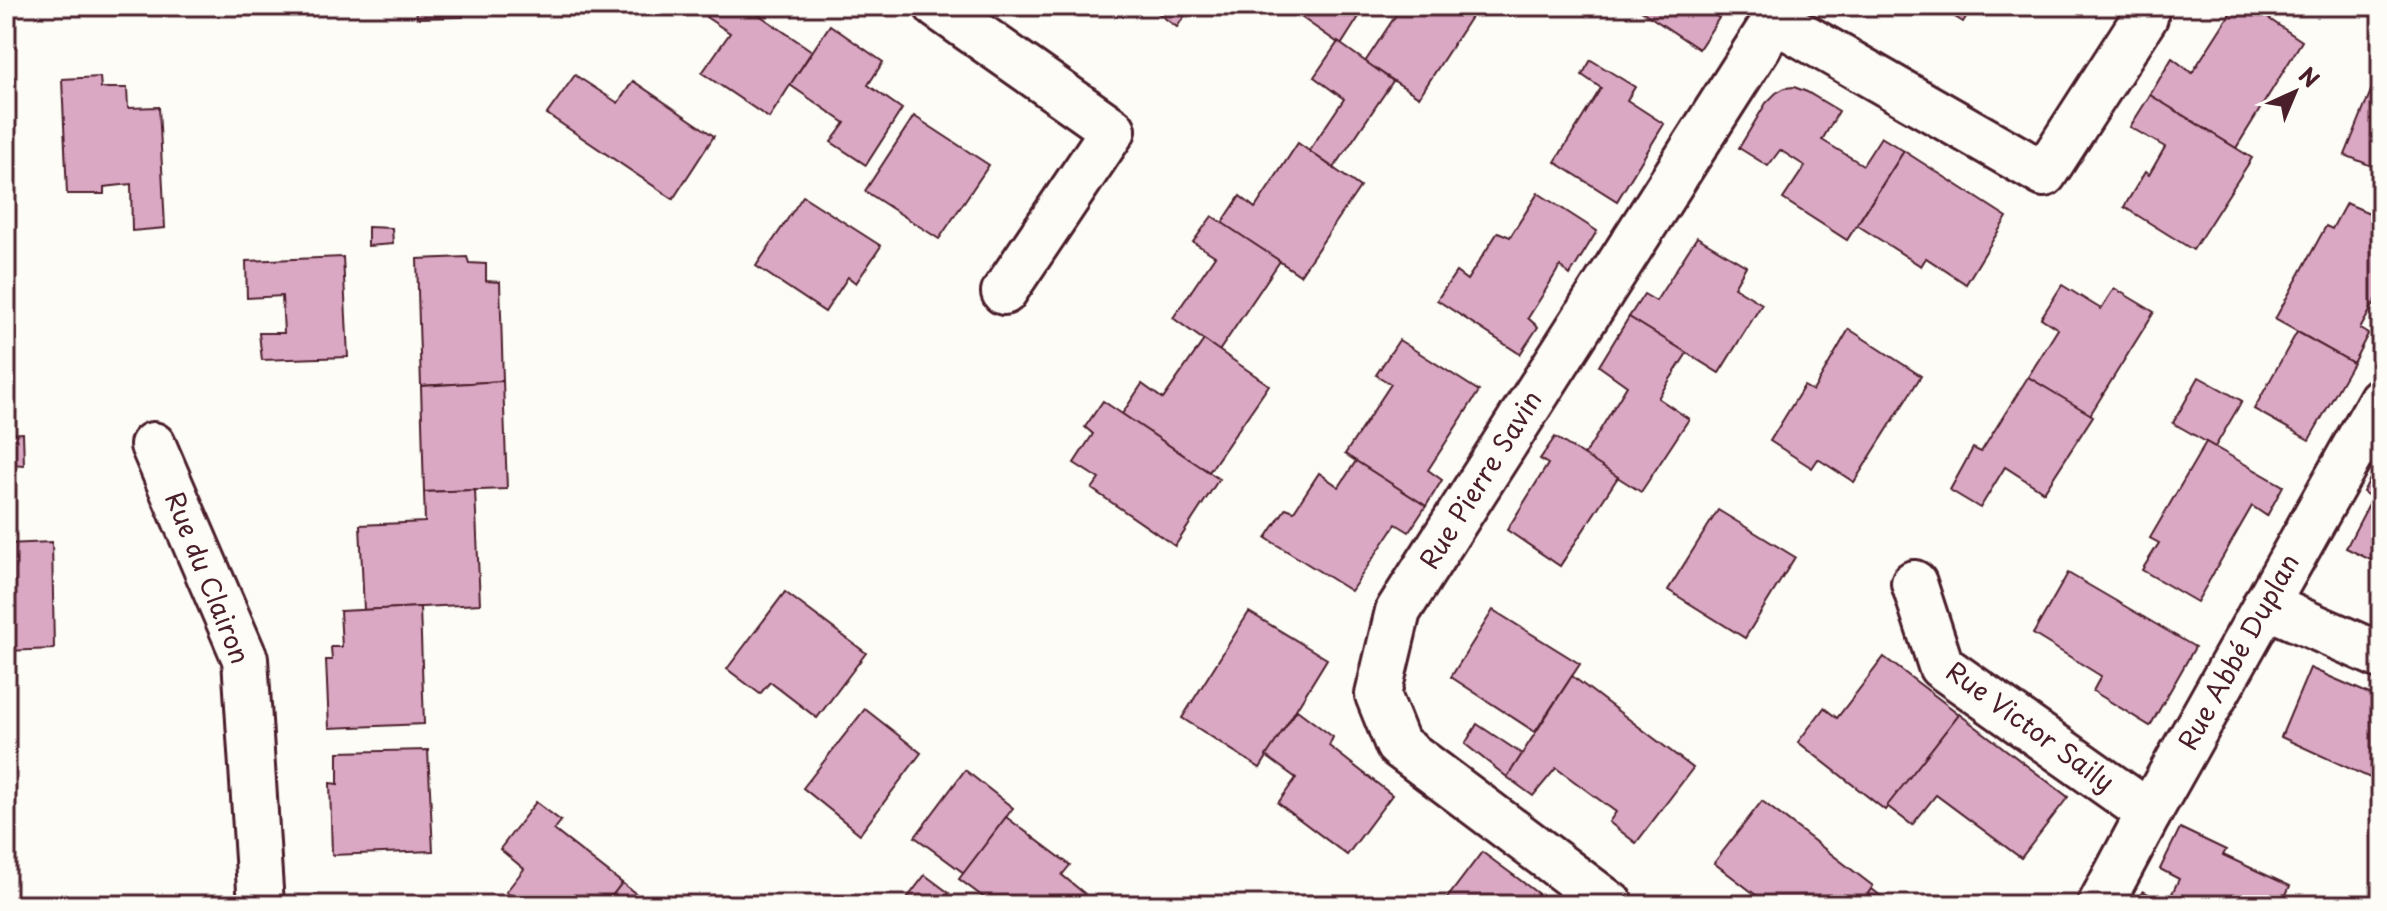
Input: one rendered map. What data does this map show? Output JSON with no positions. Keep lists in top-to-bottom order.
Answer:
{
  "streets": {
    "street": [
      "Rue Pierre Savin",
      "Rue du Clairon",
      "Rue Abbé Duplan",
      "Rue Victor Saily"
    ]
  },
  "crossings": [
    ["Rue Abbé Duplan", "Rue Victor Saily"]
  ],
  "north": "top right"
}
